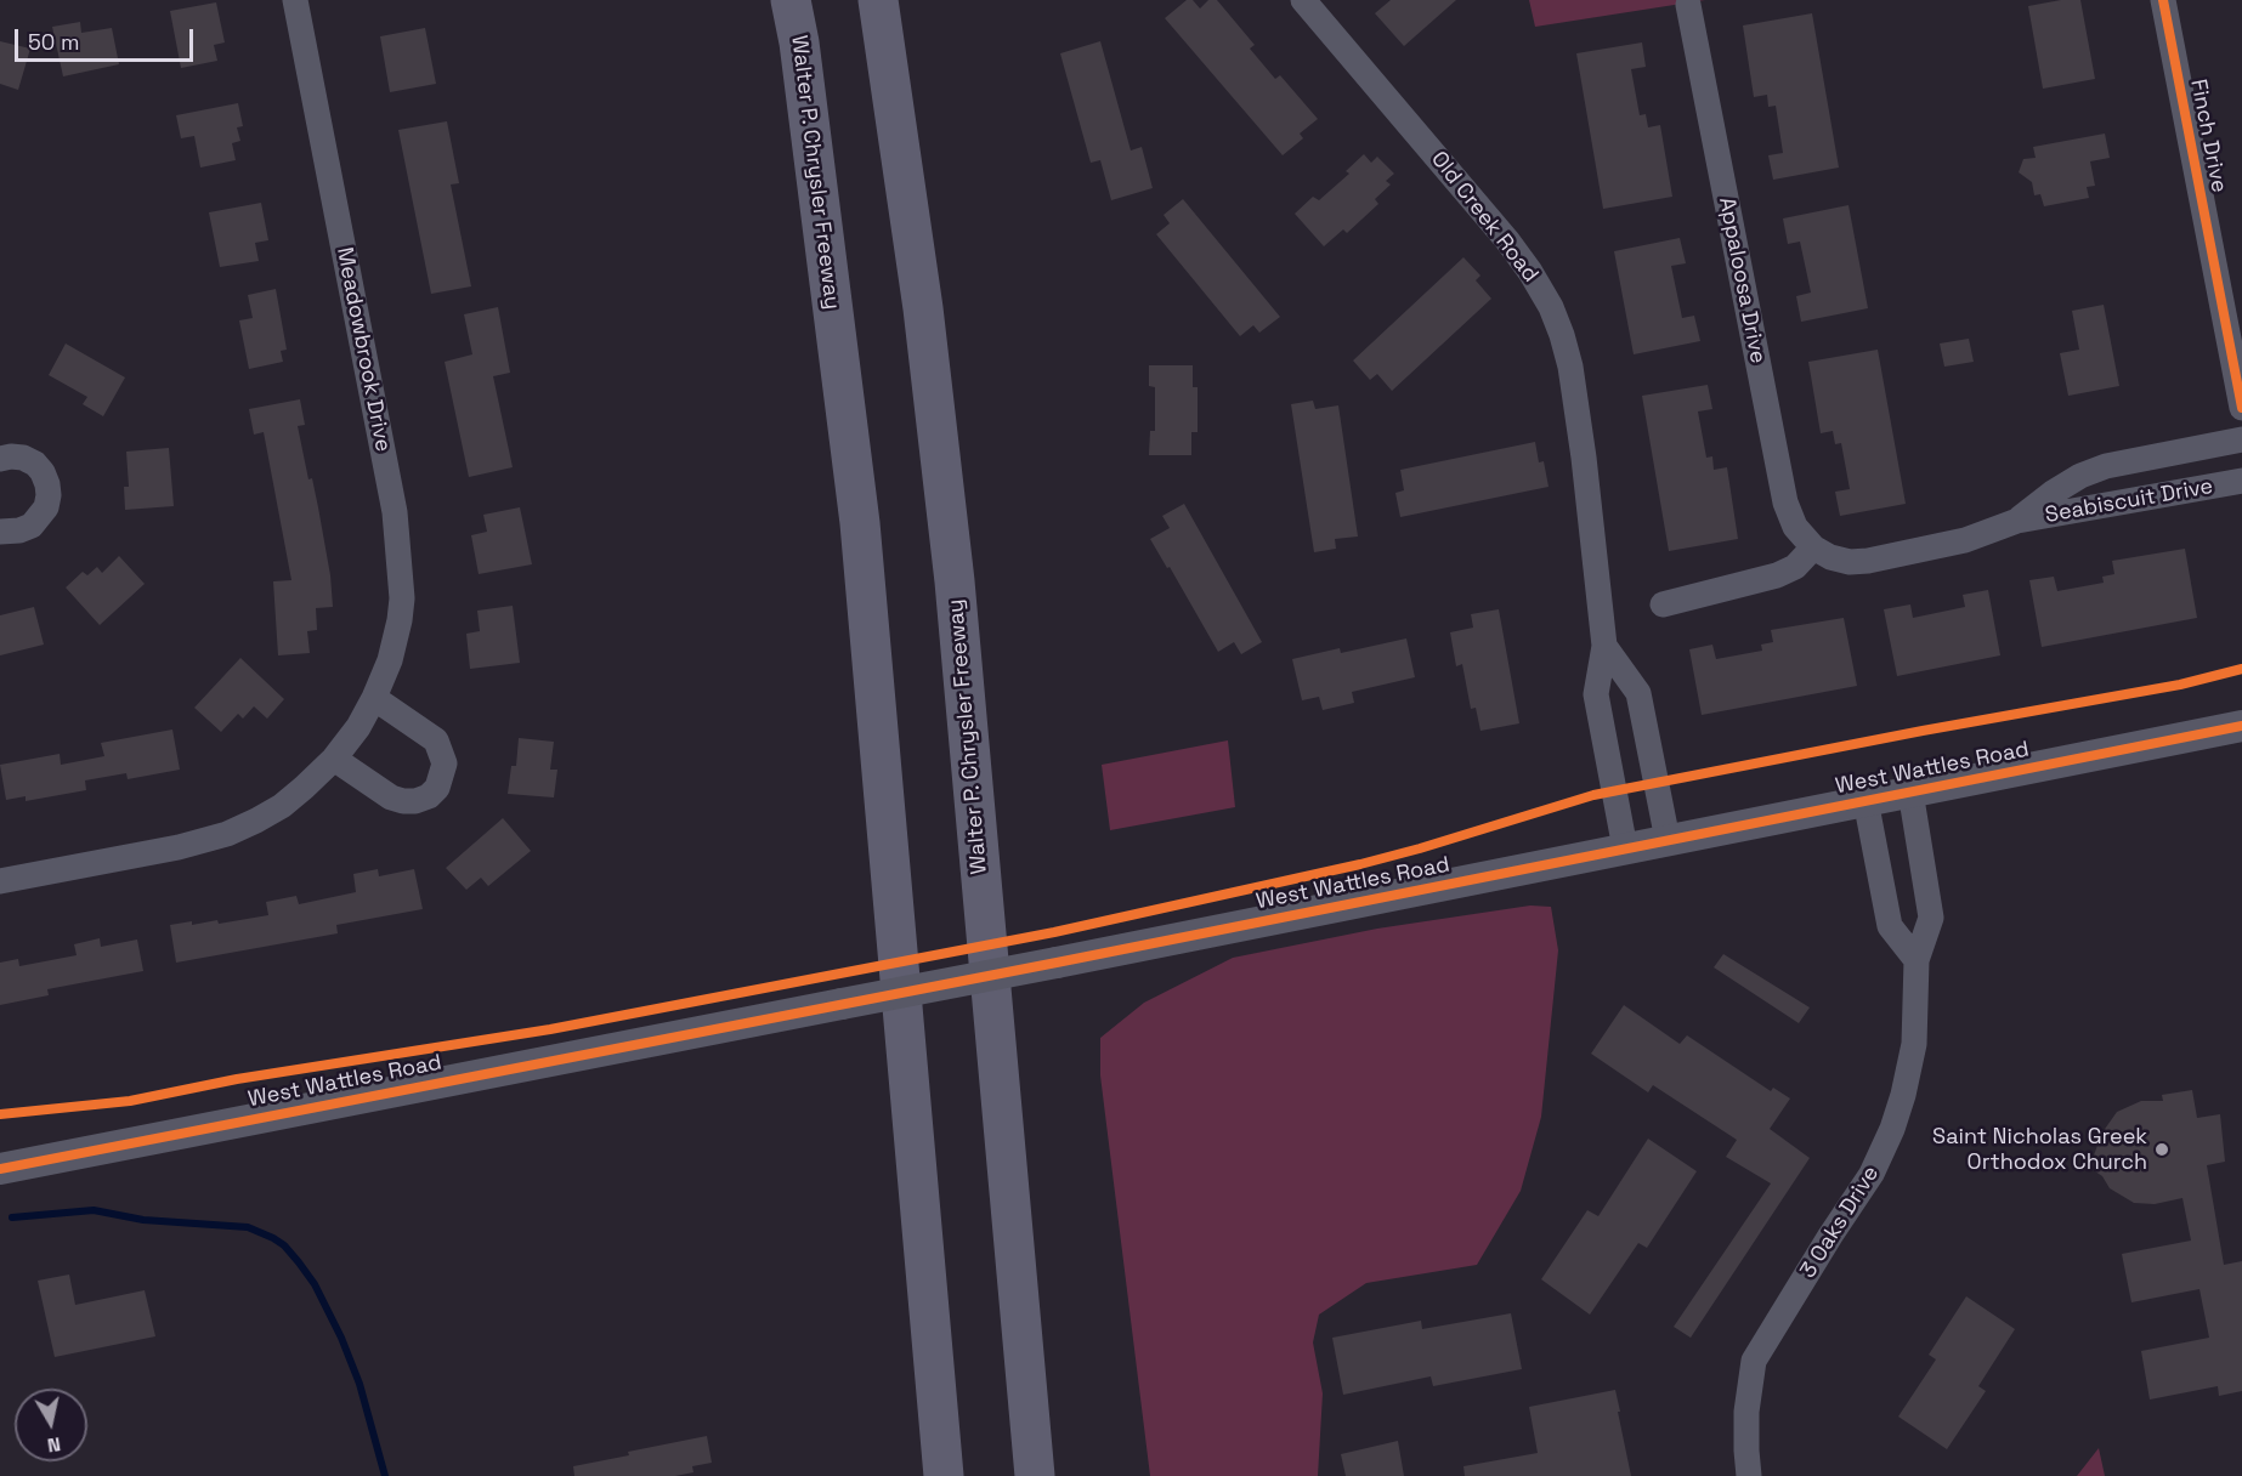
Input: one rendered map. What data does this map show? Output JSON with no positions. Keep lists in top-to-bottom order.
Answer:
{
  "streets": {
    "highway": ["Walter P. Chrysler Freeway"],
    "street": [
      "Finch Drive",
      "Old Creek Road",
      "Appaloosa Drive",
      "Meadowbrook Drive",
      "Seabiscuit Drive",
      "West Wattles Road",
      "3 Oaks Drive"
    ]
  },
  "crossings": [
    ["Old Creek Road", "West Wattles Road"],
    ["Appaloosa Drive", "Seabiscuit Drive"],
    ["West Wattles Road", "3 Oaks Drive"]
  ],
  "places": ["Saint Nicholas Greek Orthodox Church"],
  "scale_bar": "50 m",
  "north": "bottom"
}
